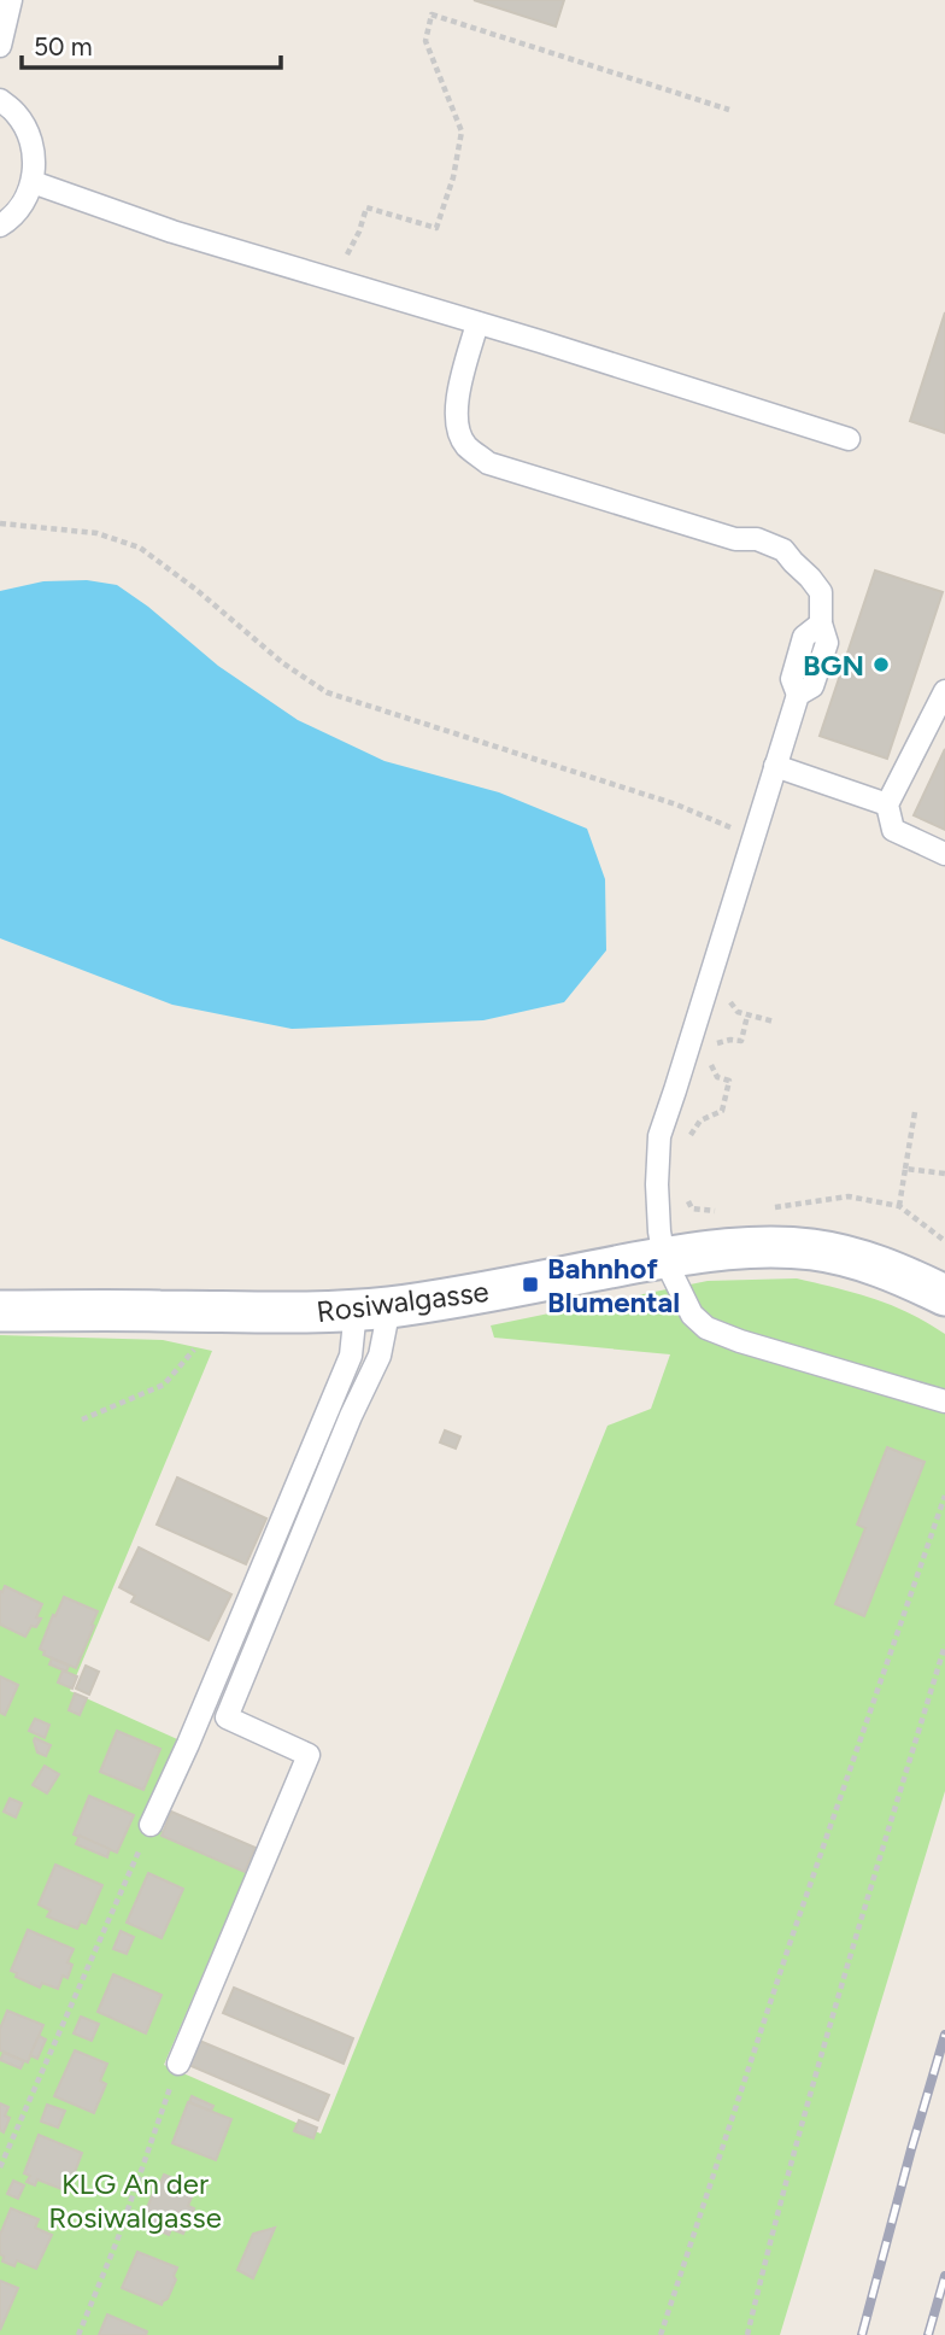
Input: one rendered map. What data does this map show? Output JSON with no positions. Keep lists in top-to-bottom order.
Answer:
{
  "streets": {
    "street": ["Rosiwalgasse"]
  },
  "parks": ["KLG An der Rosiwalgasse"],
  "places": {
    "other": ["BGN"],
    "transit": ["Bahnhof Blumental"]
  },
  "scale_bar": "50 m"
}
